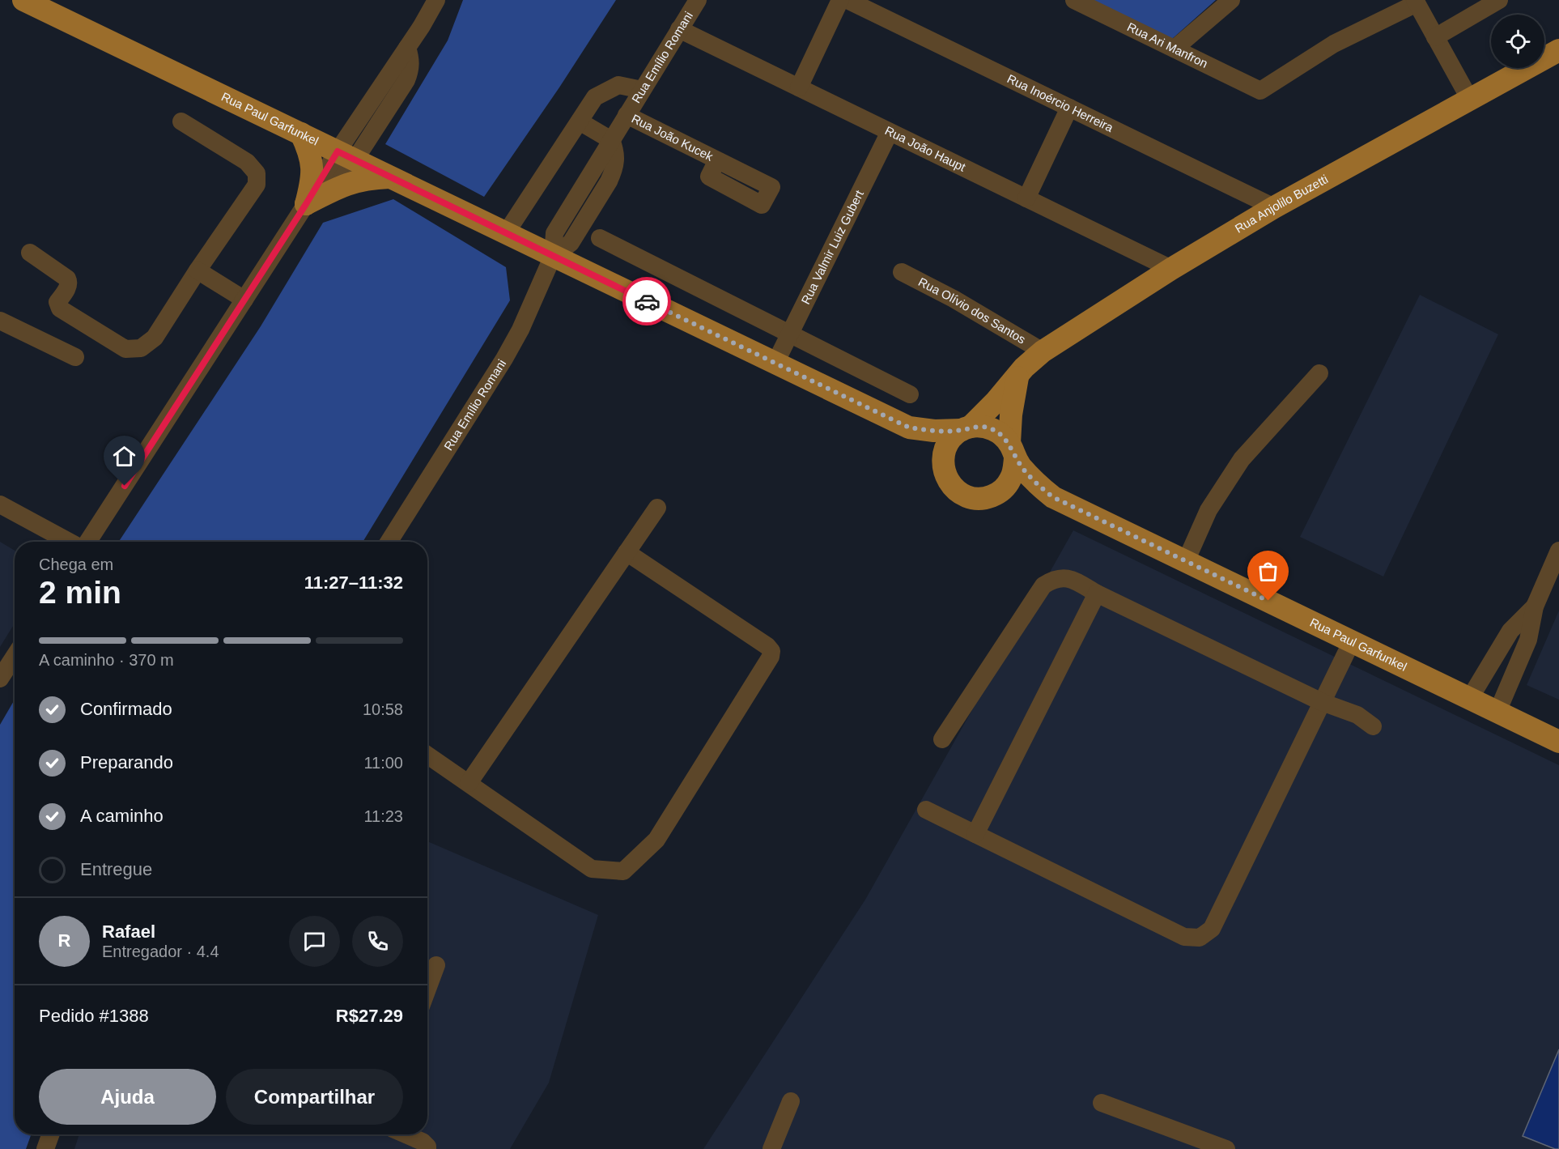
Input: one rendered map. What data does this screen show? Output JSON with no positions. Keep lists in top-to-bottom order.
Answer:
{
  "streets": {
    "main road": ["Rua Paul Garfunkel", "Rua Anjolilo Buzetti"],
    "street": [
      "Rua Ari Manfron",
      "Rua Emílio Romani",
      "Rua Inoércio Herreira",
      "Rua João Kucek",
      "Rua João Haupt",
      "Rua Valmir Luiz Gubert",
      "Rua Olívio dos Santos"
    ]
  },
  "crossings": [
    ["Rua Emílio Romani", "Rua Paul Garfunkel"],
    ["Rua Emílio Romani", "Rua João Kucek"],
    ["Rua Emílio Romani", "Rua João Haupt"],
    ["Rua Inoércio Herreira", "Rua Anjolilo Buzetti"],
    ["Rua Paul Garfunkel", "Rua Anjolilo Buzetti"],
    ["Rua Paul Garfunkel", "Rua Valmir Luiz Gubert"],
    ["Rua João Haupt", "Rua Anjolilo Buzetti"],
    ["Rua João Haupt", "Rua Valmir Luiz Gubert"],
    ["Rua Anjolilo Buzetti", "Rua Olívio dos Santos"]
  ],
  "page": {
    "heading": ["2 min", "Chega em", "11:27–11:32"],
    "panel": [
      "Rafael",
      "Entregador · 4.4",
      "Pedido #1388",
      "R$27.29"
    ],
    "bar": "A caminho · 370 m",
    "list": [
      ["Confirmado", "10:58"],
      ["Preparando", "11:00"],
      ["A caminho", "11:23"],
      "Entregue"
    ],
    "round": "R",
    "buttons": ["Ajuda", "Compartilhar"]
  }
}
